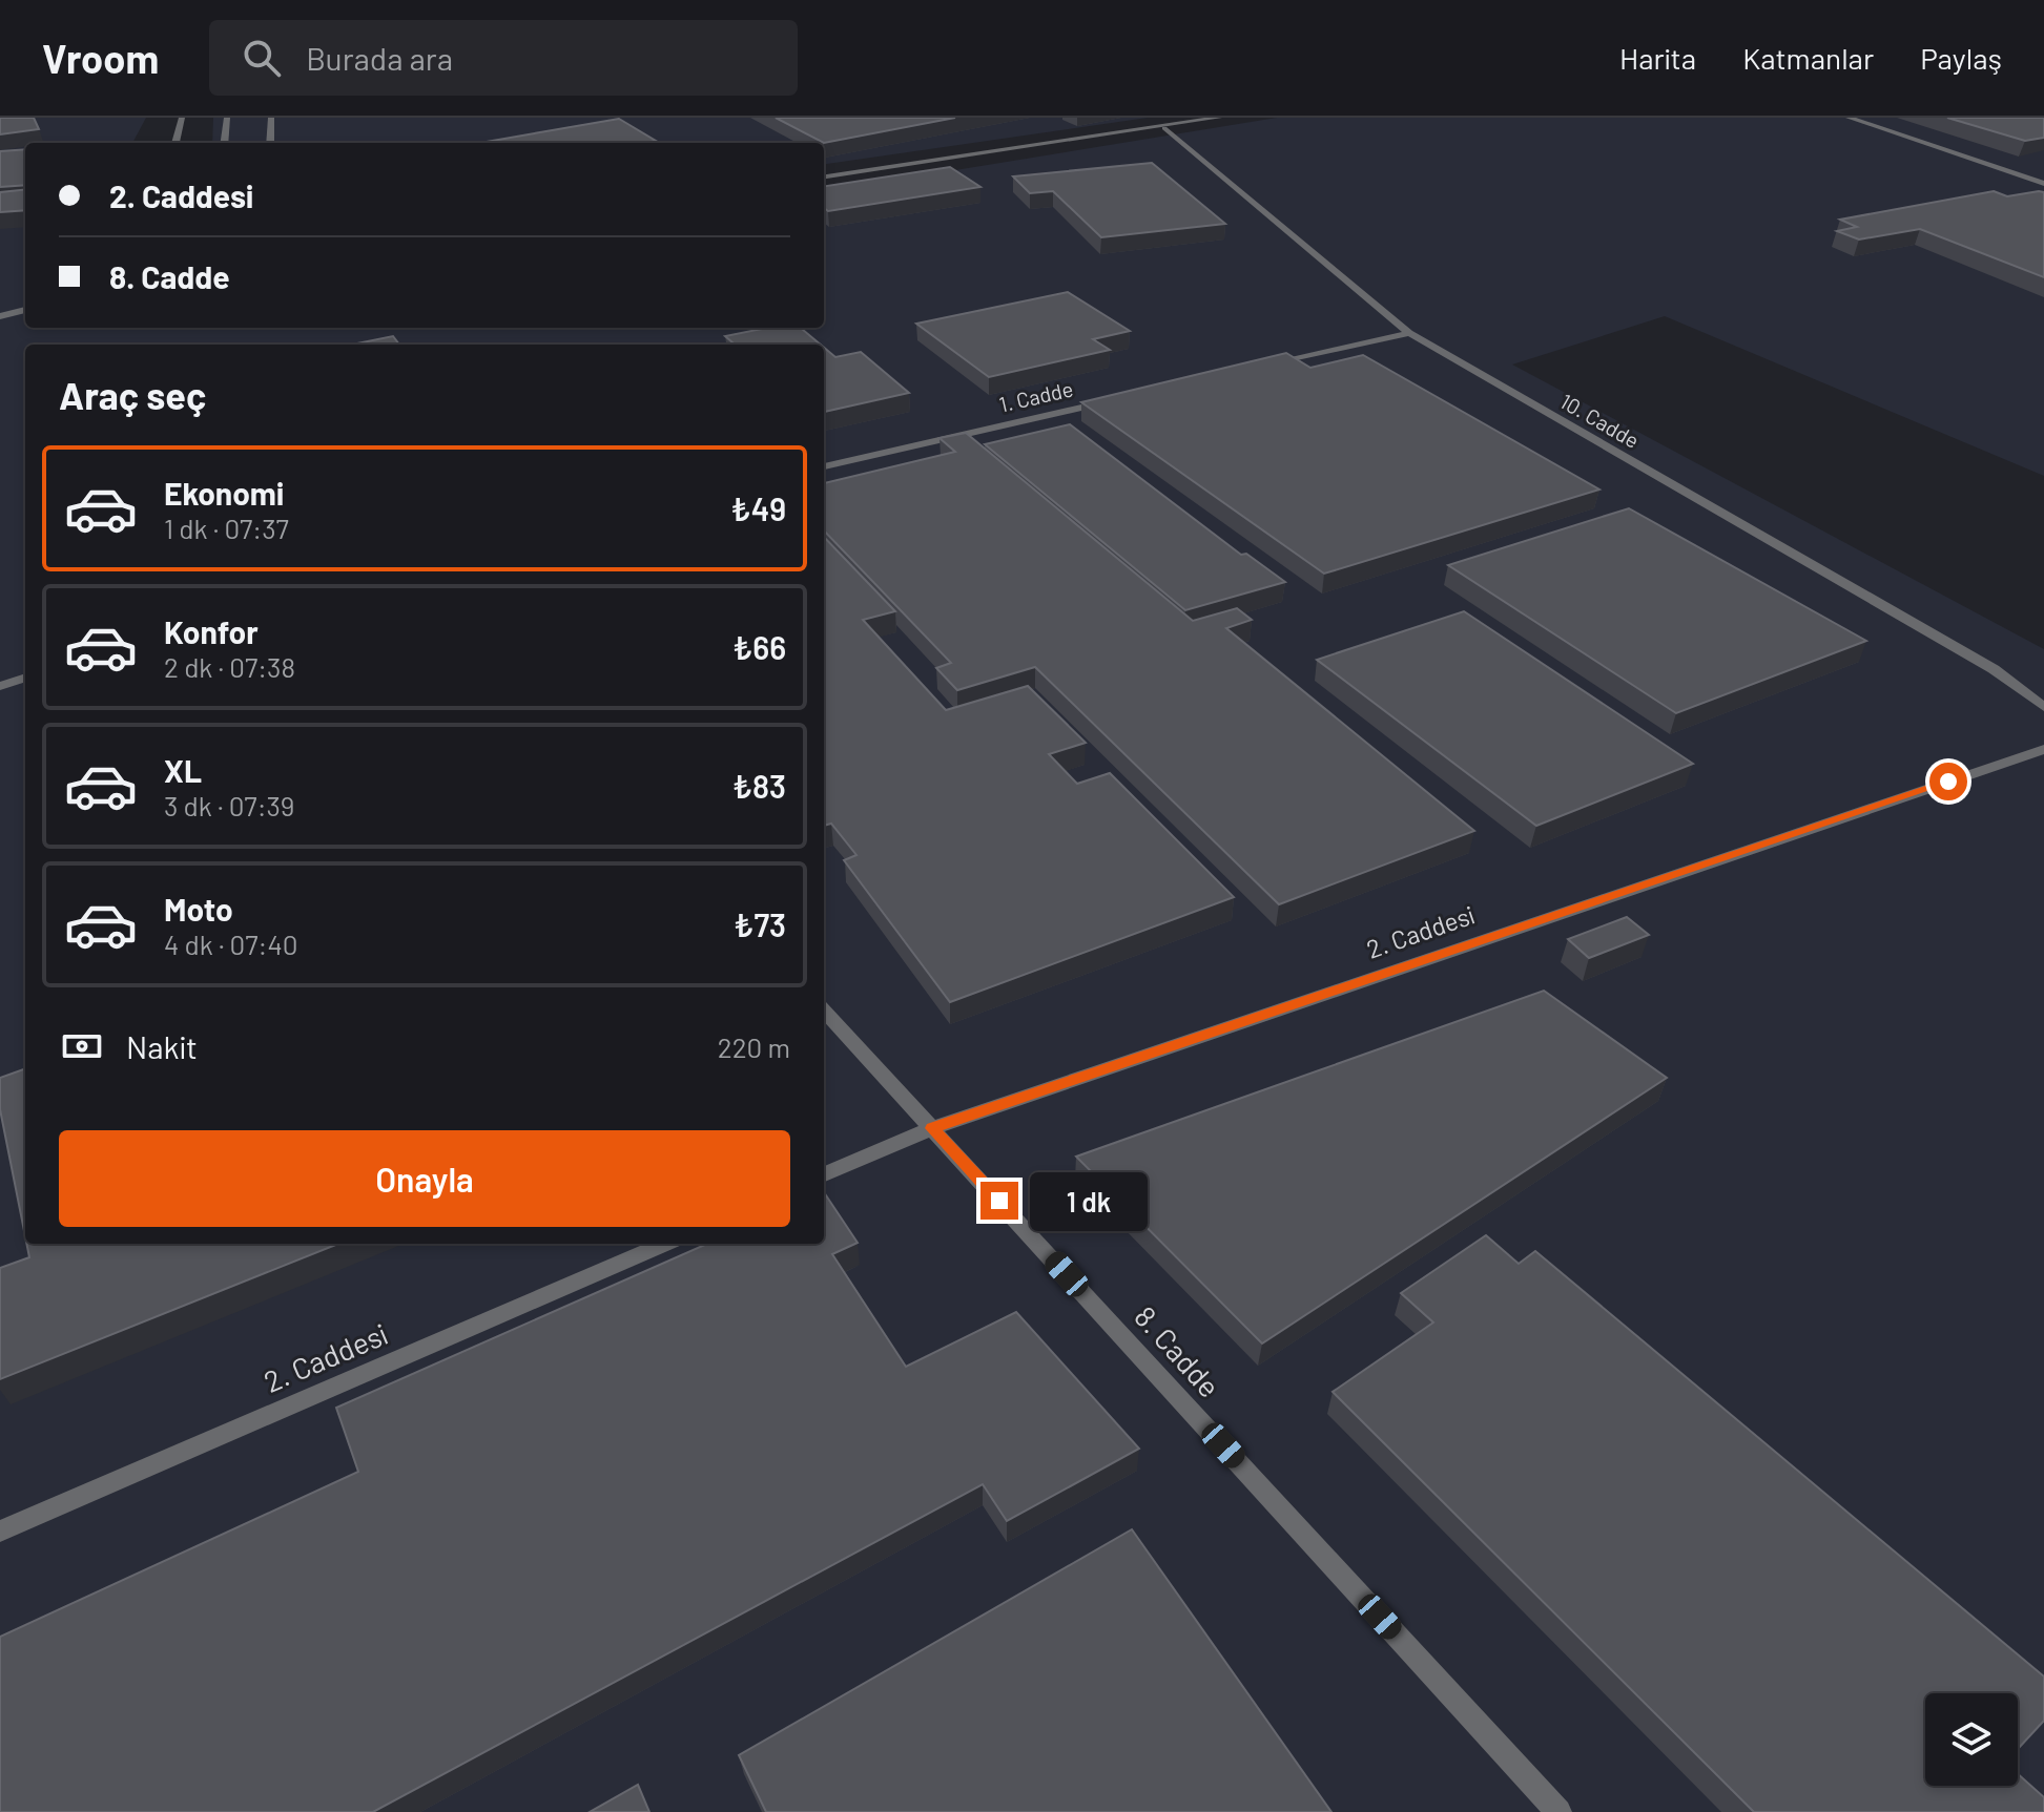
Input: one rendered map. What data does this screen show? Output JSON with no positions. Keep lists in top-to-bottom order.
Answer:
{
  "streets": {
    "street": [
      "1. Cadde",
      "10. Cadde",
      "2. Caddesi",
      "8. Cadde"
    ]
  },
  "crossings": [
    ["2. Caddesi", "8. Cadde"]
  ],
  "page": {
    "header": "Vroom",
    "search": "Burada ara",
    "nav": ["Harita", "Katmanlar", "Paylaş"],
    "banner": ["2. Caddesi", "8. Cadde"],
    "heading": "Araç seç",
    "list": [
      {
        "name": "Ekonomi",
        "note": "1 dk · 07:37",
        "value": "₺49"
      },
      {
        "name": "Konfor",
        "note": "2 dk · 07:38",
        "value": "₺66"
      },
      {
        "name": "XL",
        "note": "3 dk · 07:39",
        "value": "₺83"
      },
      {
        "name": "Moto",
        "note": "4 dk · 07:40",
        "value": "₺73"
      }
    ],
    "pay": ["Nakit", "220 m"],
    "buttons": "Onayla",
    "bubble": "1 dk"
  }
}
